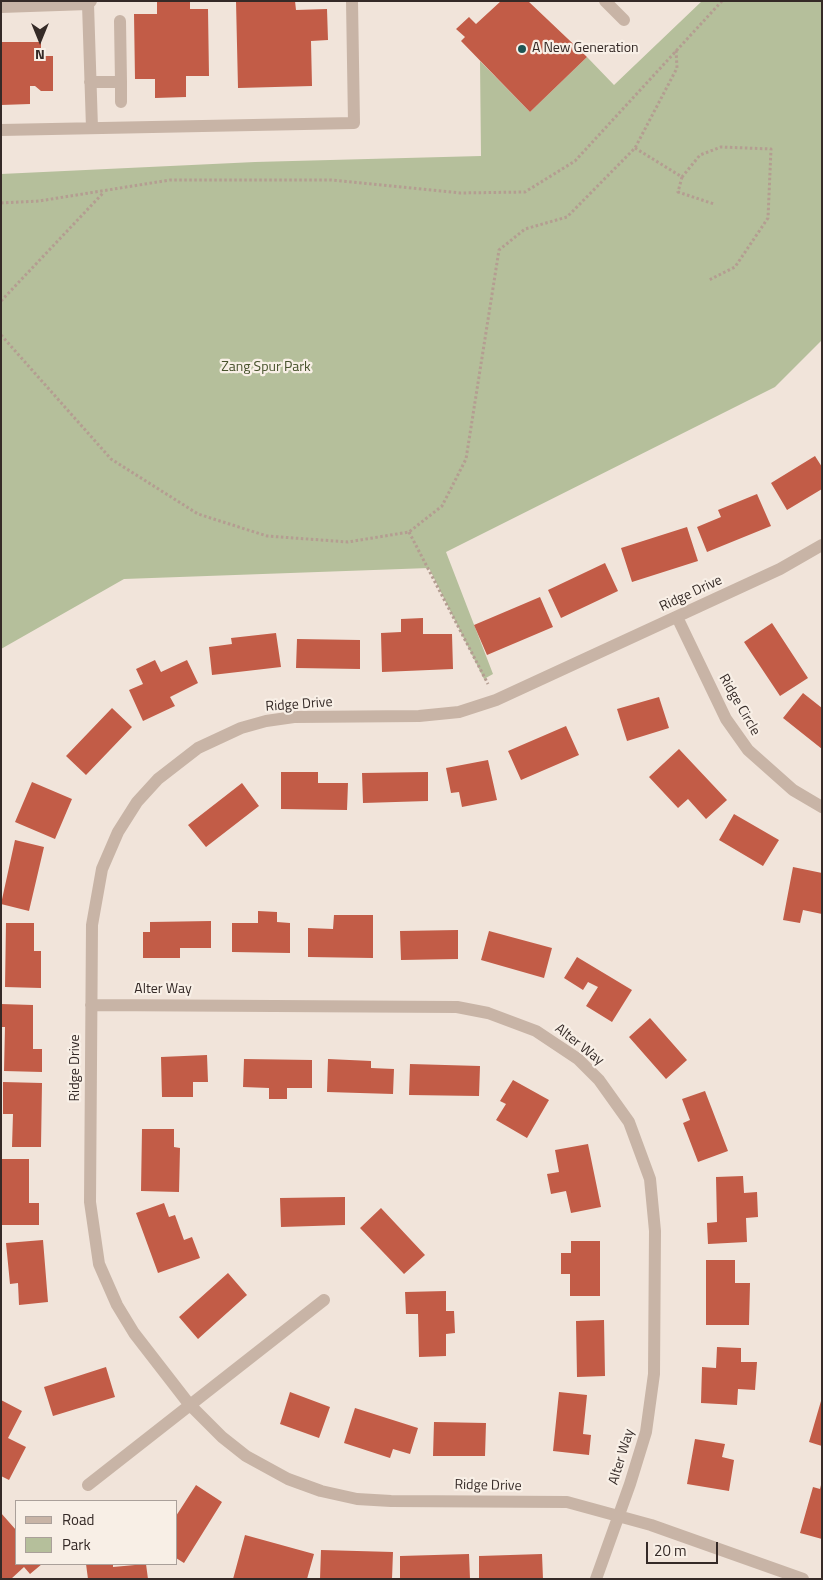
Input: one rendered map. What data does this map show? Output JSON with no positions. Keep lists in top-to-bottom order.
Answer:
{
  "streets": {
    "street": ["Ridge Drive", "Ridge Circle", "Alter Way"]
  },
  "crossings": [
    ["Ridge Drive", "Ridge Circle"],
    ["Ridge Drive", "Alter Way"]
  ],
  "parks": ["Zang Spur Park"],
  "places": ["A New Generation"],
  "legend": ["Road", "Park"],
  "scale_bar": "20 m",
  "north": "bottom"
}
